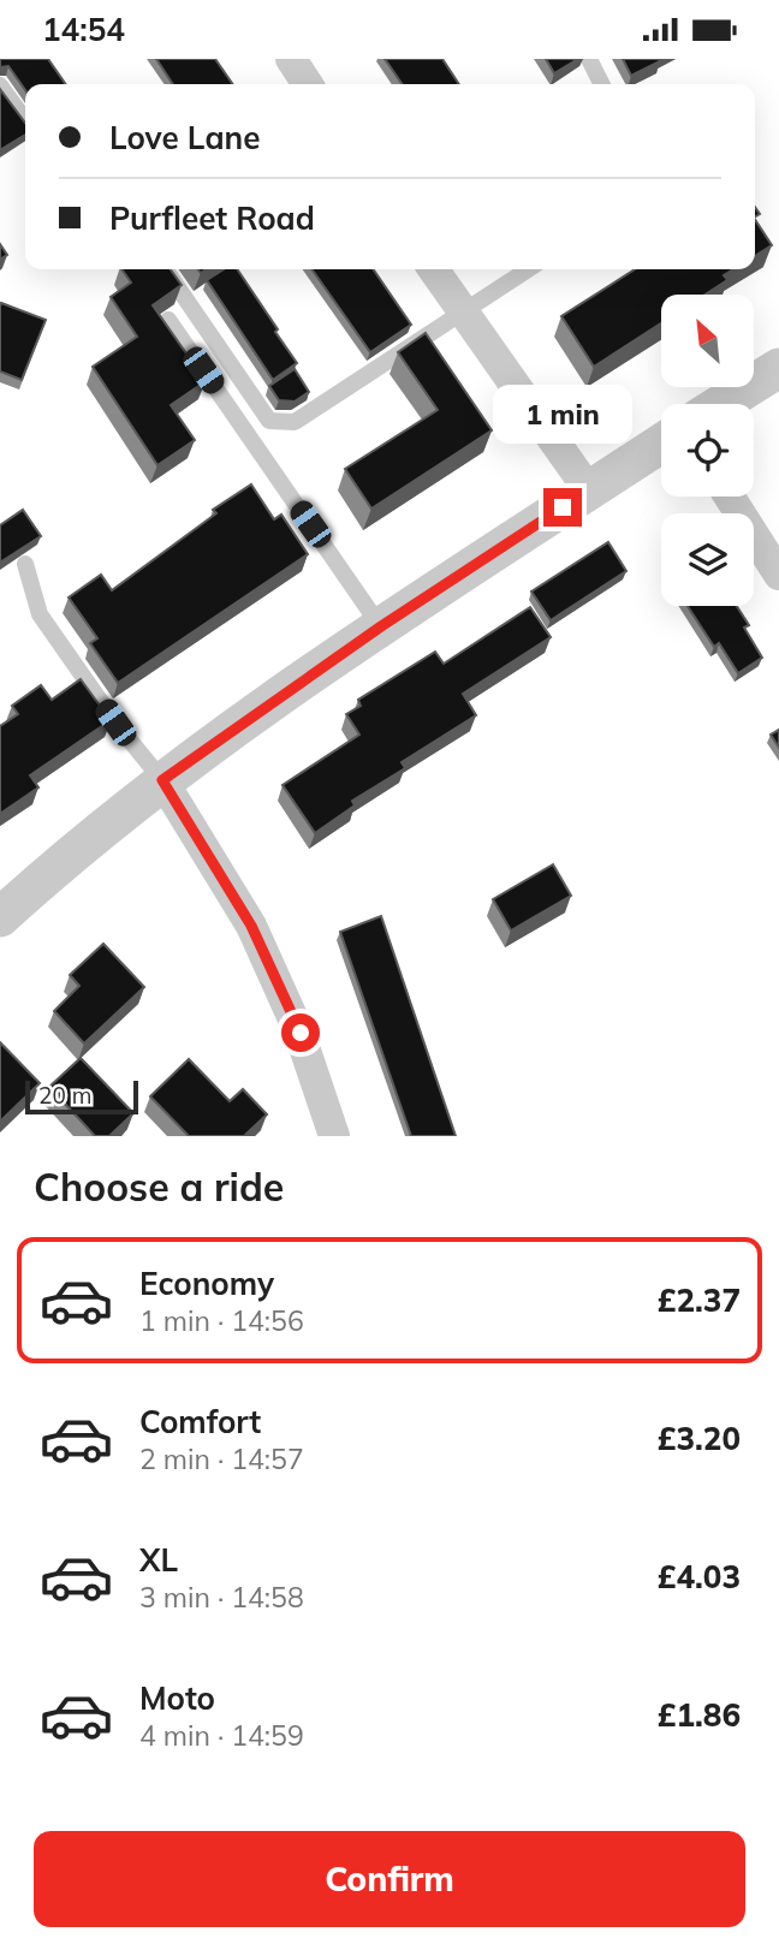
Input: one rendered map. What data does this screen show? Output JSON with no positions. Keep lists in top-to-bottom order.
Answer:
{
  "scale_bar": "20 m",
  "north": "top left",
  "page": {
    "status": "14:54",
    "banner": ["Love Lane", "Purfleet Road"],
    "bubble": "1 min",
    "scale": "20 m",
    "heading": "Choose a ride",
    "list": [
      {
        "name": "Economy",
        "note": "1 min · 14:56",
        "value": "£2.37"
      },
      {
        "name": "Comfort",
        "note": "2 min · 14:57",
        "value": "£3.20"
      },
      {
        "name": "XL",
        "note": "3 min · 14:58",
        "value": "£4.03"
      },
      {
        "name": "Moto",
        "note": "4 min · 14:59",
        "value": "£1.86"
      }
    ],
    "buttons": "Confirm"
  }
}
